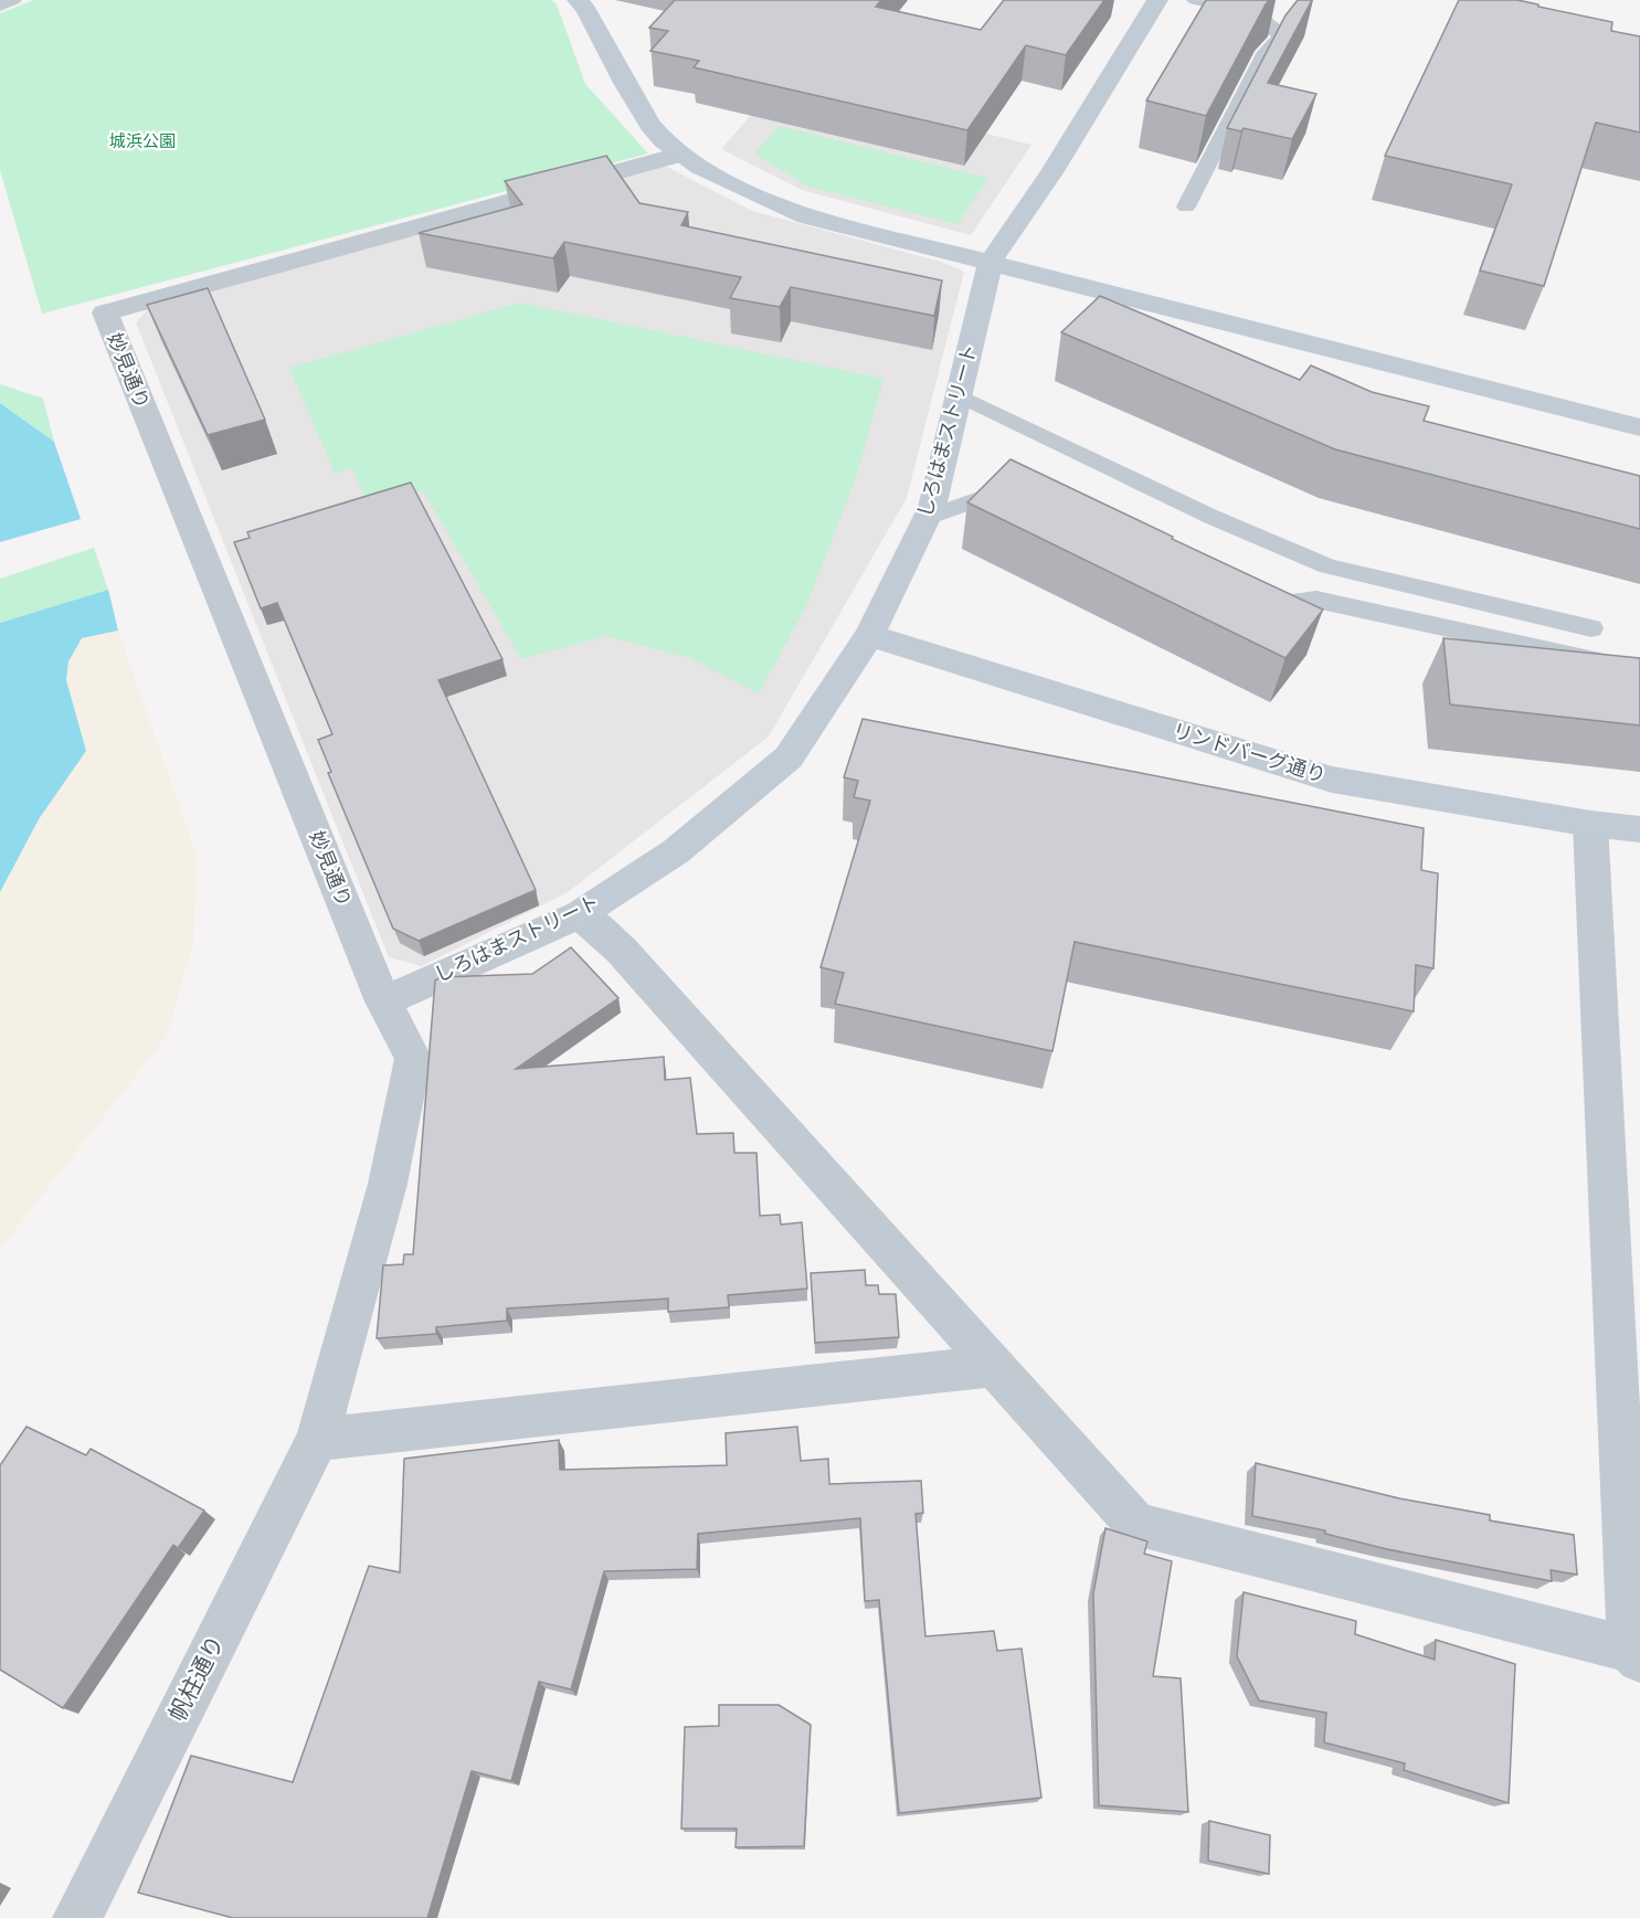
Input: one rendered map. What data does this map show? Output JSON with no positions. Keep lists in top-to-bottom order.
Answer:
{
  "streets": {
    "street": [
      "妙見通り",
      "しろはまストリート",
      "リンドバーグ通り",
      "帆柱通り"
    ]
  },
  "crossings": [
    ["妙見通り", "しろはまストリート"],
    ["妙見通り", "帆柱通り"],
    ["しろはまストリート", "リンドバーグ通り"]
  ],
  "parks": ["城浜公園"]
}
